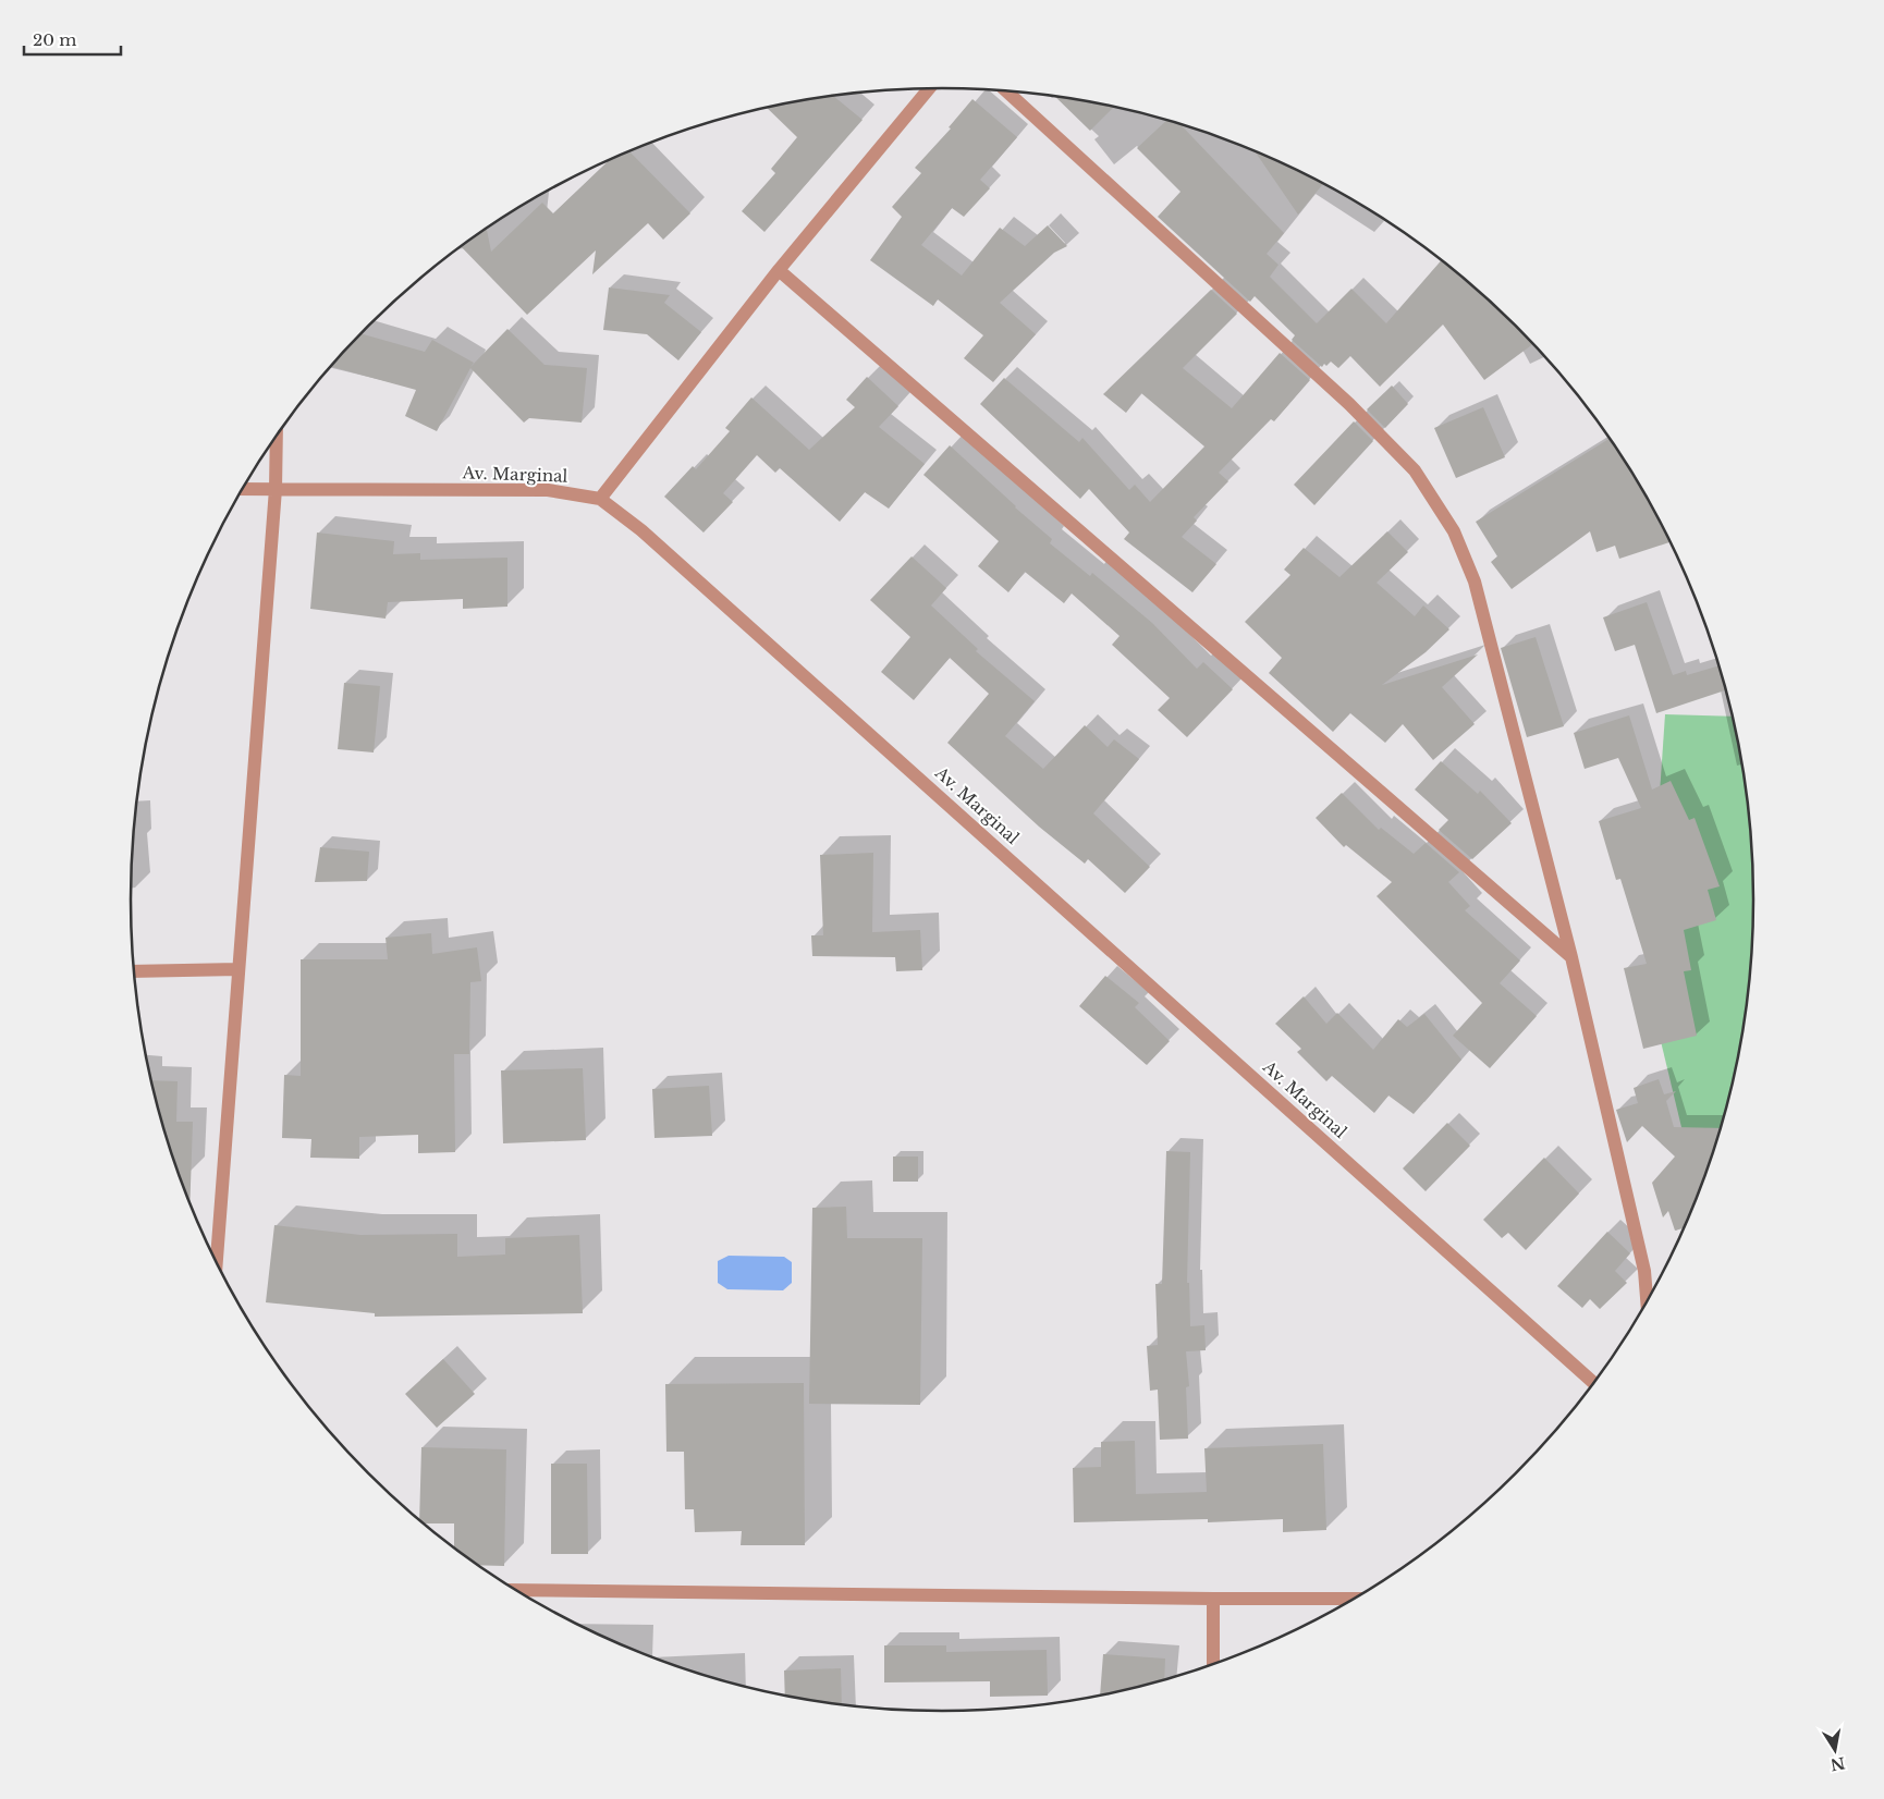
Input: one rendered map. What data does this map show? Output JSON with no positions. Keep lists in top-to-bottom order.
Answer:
{
  "streets": {
    "street": ["Av. Marginal"]
  },
  "scale_bar": "20 m",
  "north": "bottom"
}
